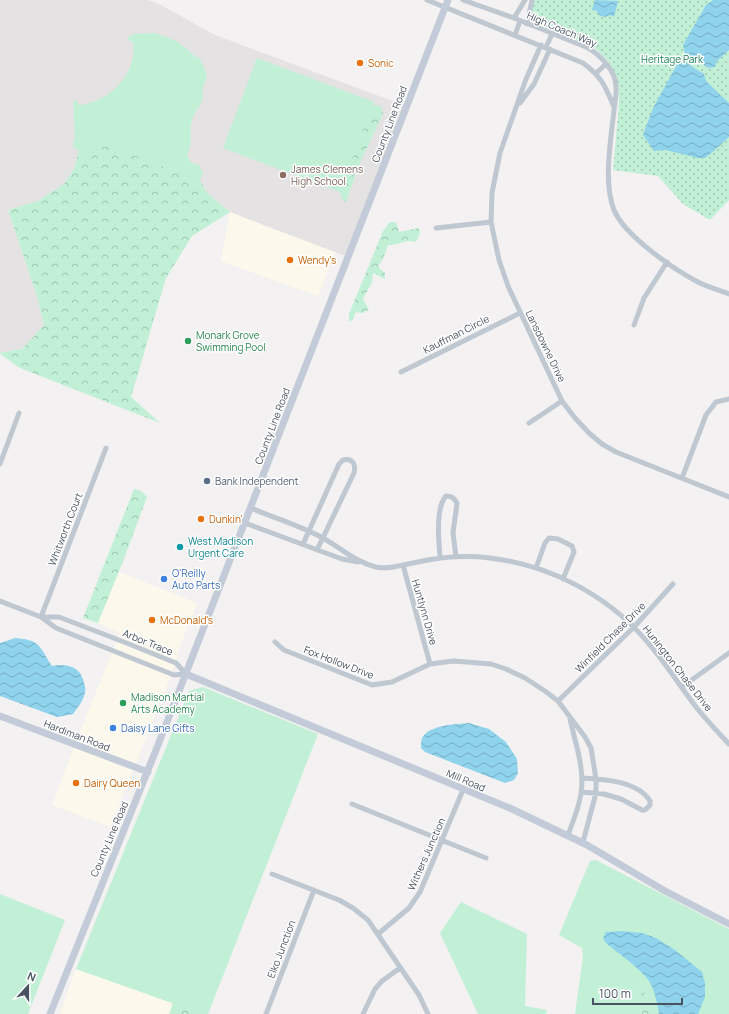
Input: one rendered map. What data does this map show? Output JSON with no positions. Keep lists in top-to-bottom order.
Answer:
{
  "streets": {
    "main road": ["County Line Road", "Hardiman Road", "Mill Road"],
    "street": [
      "High Coach Way",
      "Kauffman Circle",
      "Lansdowne Drive",
      "Whitworth Court",
      "Huntlynn Drive",
      "Winfield Chase Drive",
      "Arbor Trace",
      "Fox Hollow Drive",
      "Hunington Chase Drive",
      "Withers Junction",
      "Elko Junction"
    ]
  },
  "crossings": [
    ["High Coach Way", "County Line Road"],
    ["High Coach Way", "Lansdowne Drive"],
    ["County Line Road", "Arbor Trace"],
    ["County Line Road", "Hunington Chase Drive"],
    ["County Line Road", "Hardiman Road"],
    ["County Line Road", "Mill Road"],
    ["Kauffman Circle", "Lansdowne Drive"],
    ["Whitworth Court", "Arbor Trace"],
    ["Huntlynn Drive", "Fox Hollow Drive"],
    ["Huntlynn Drive", "Hunington Chase Drive"],
    ["Winfield Chase Drive", "Fox Hollow Drive"],
    ["Winfield Chase Drive", "Hunington Chase Drive"],
    ["Arbor Trace", "Mill Road"],
    ["Fox Hollow Drive", "Mill Road"],
    ["Mill Road", "Withers Junction"]
  ],
  "parks": ["Heritage Park"],
  "places": [
    "Sonic",
    "James Clemens High School",
    "Wendy's",
    "Monark Grove Swimming Pool",
    "Bank Independent",
    "Dunkin'",
    "West Madison Urgent Care",
    "O'Reilly Auto Parts",
    "McDonald's",
    "Madison Martial Arts Academy",
    "Daisy Lane Gifts",
    "Dairy Queen"
  ],
  "scale_bar": "100 m",
  "north": "top"
}
